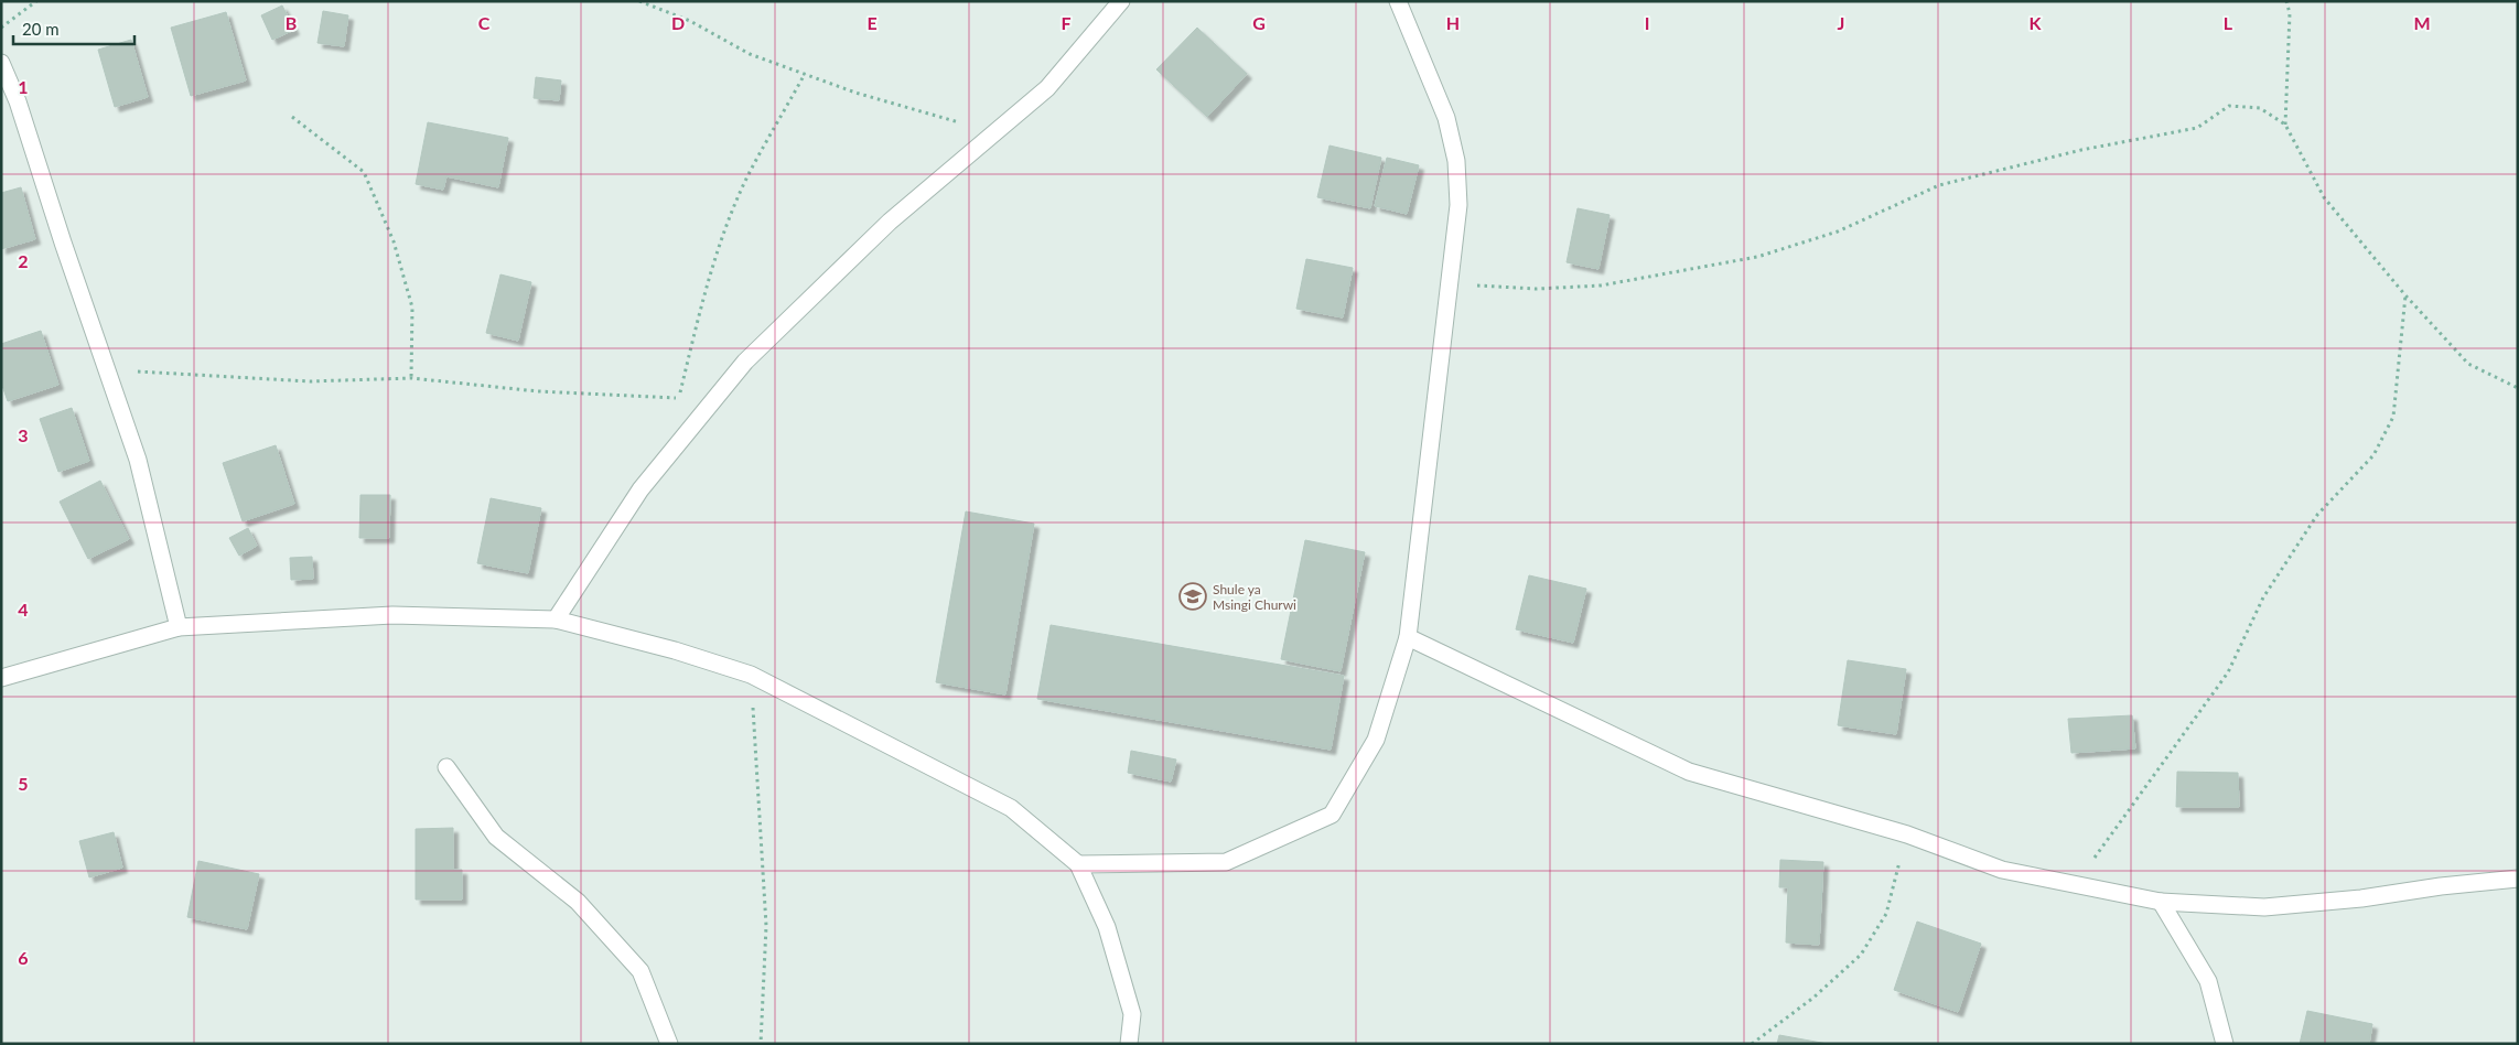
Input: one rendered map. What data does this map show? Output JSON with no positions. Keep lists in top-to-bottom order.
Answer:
{
  "places": {
    "school or university": ["Shule ya Msingi Churwi"]
  },
  "scale_bar": "20 m",
  "grid": {
    "columns": [
      "B",
      "C",
      "D",
      "E",
      "F",
      "G",
      "H",
      "I",
      "J",
      "K",
      "L",
      "M"
    ],
    "rows": [
      "1",
      "2",
      "3",
      "4",
      "5",
      "6"
    ]
  }
}
